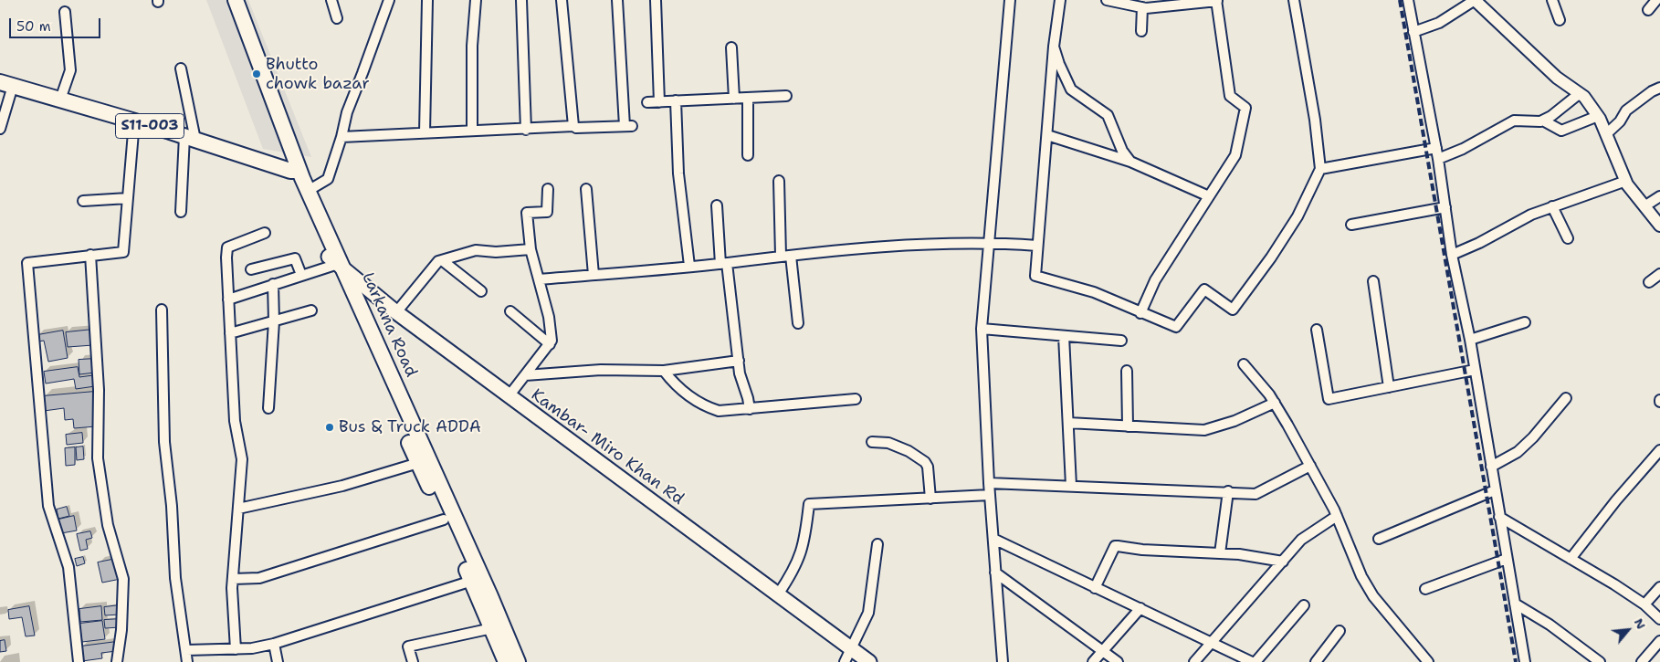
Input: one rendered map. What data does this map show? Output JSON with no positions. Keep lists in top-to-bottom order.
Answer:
{
  "streets": {
    "main road": ["S11-003", "Larkana Road", "Kambar- Miro Khan Rd"]
  },
  "crossings": [
    ["S11-003", "Larkana Road"],
    ["Larkana Road", "Kambar- Miro Khan Rd"]
  ],
  "places": ["Bhutto chowk bazar", "Bus & Truck ADDA"],
  "scale_bar": "50 m",
  "north": "top right"
}
